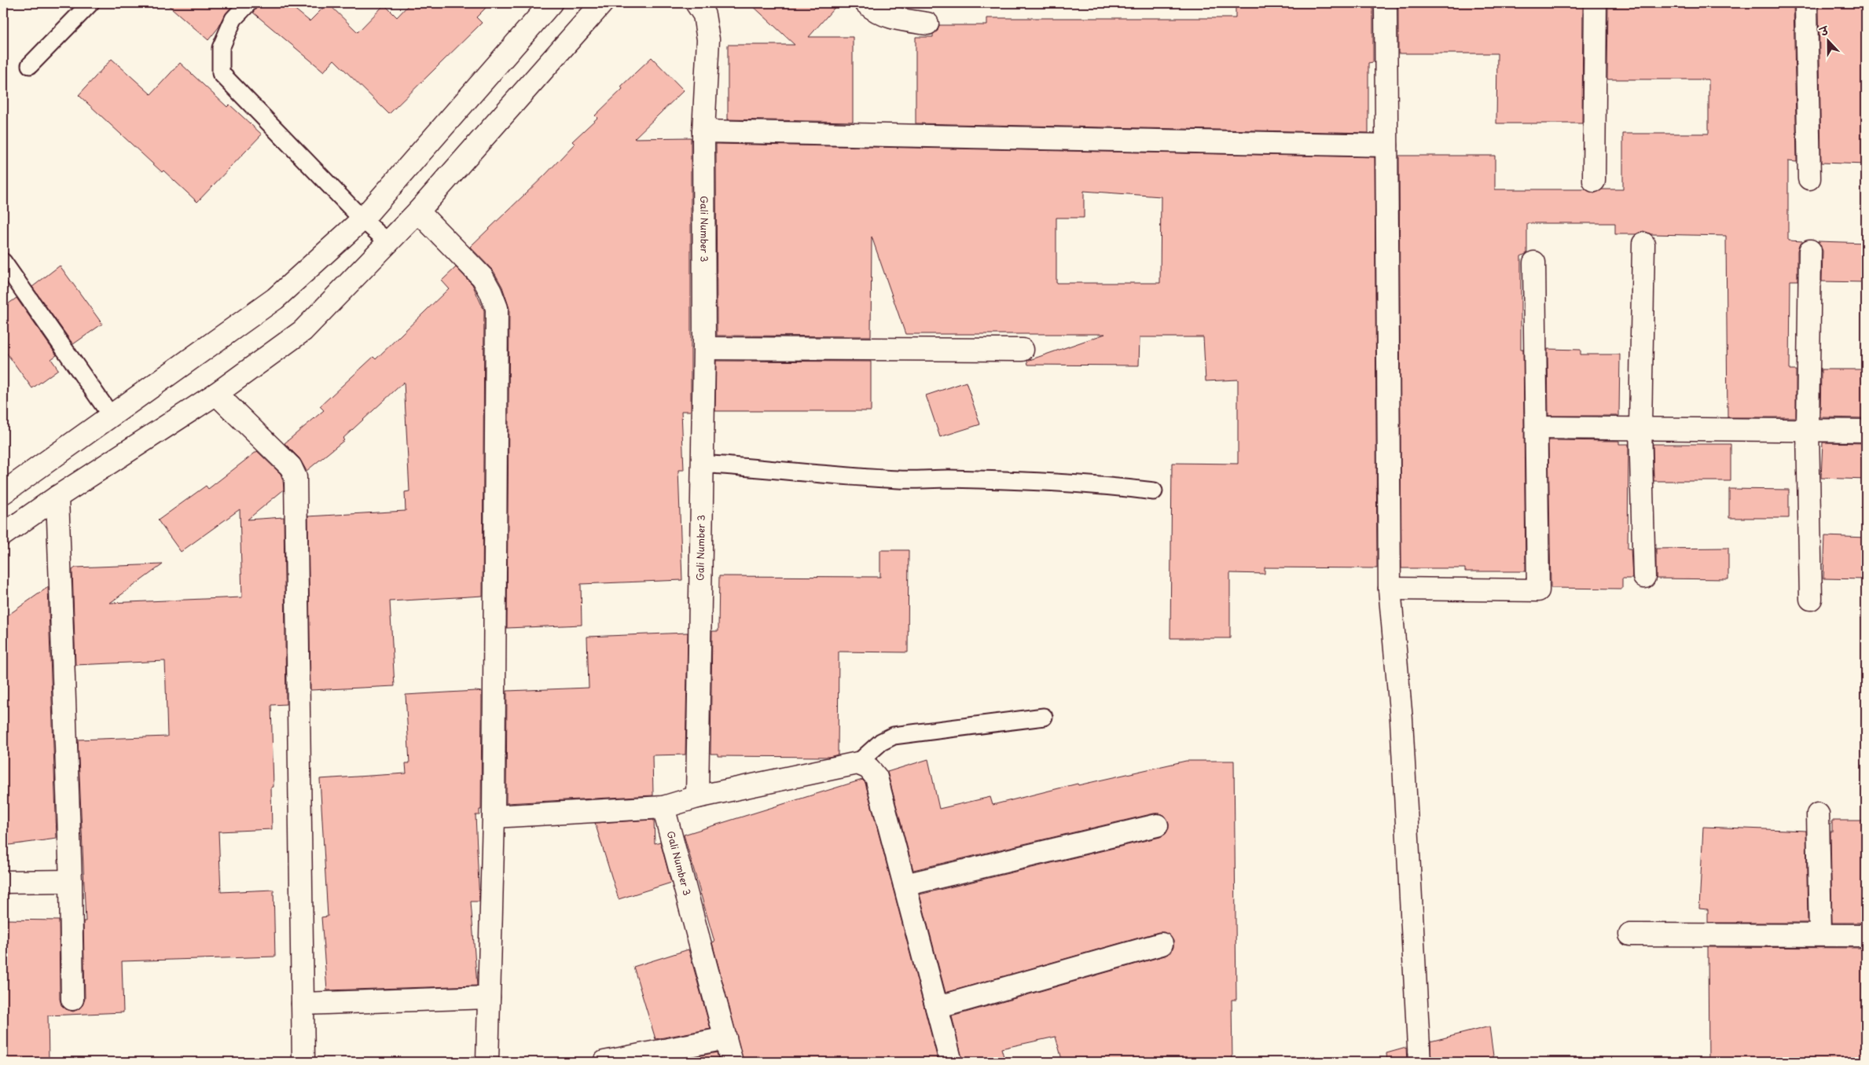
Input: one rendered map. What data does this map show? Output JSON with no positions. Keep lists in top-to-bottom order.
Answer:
{
  "streets": {
    "street": ["Gali Number 3"]
  },
  "north": "top"
}
